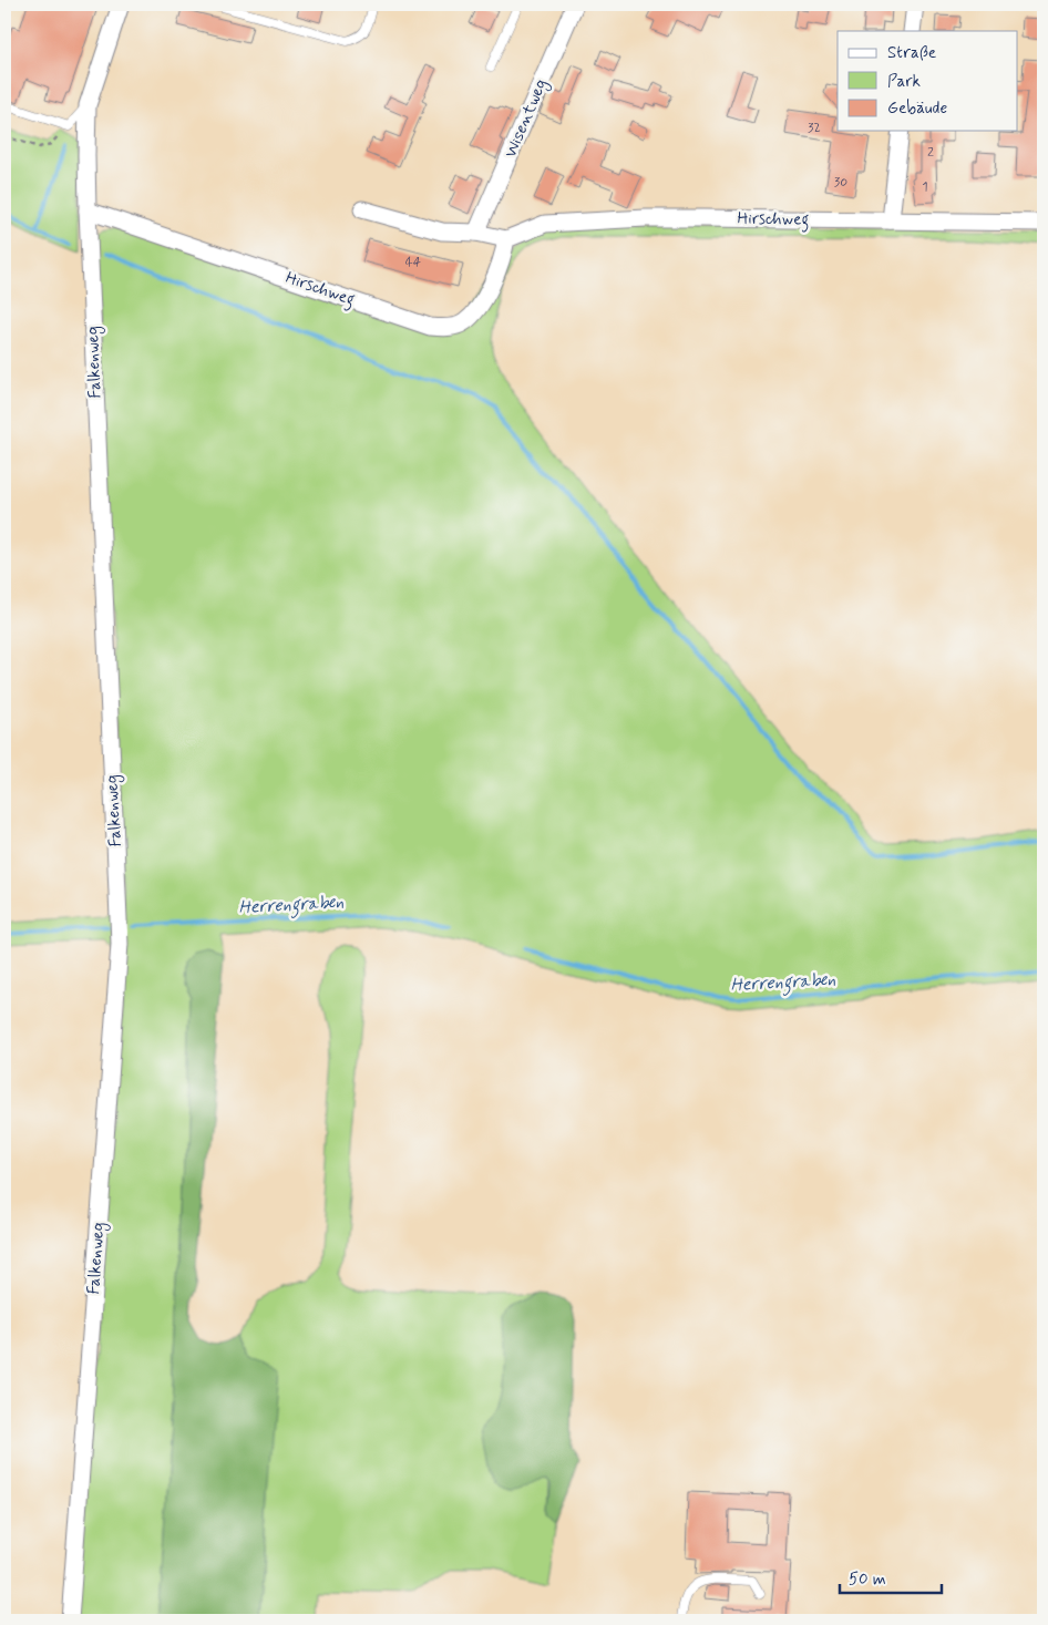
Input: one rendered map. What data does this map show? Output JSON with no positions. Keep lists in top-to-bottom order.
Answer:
{
  "streets": {
    "street": ["Wisentweg", "Hirschweg", "Falkenweg"]
  },
  "crossings": [
    ["Hirschweg", "Falkenweg"]
  ],
  "water": ["Herrengraben"],
  "house_numbers": [
    "32",
    "2",
    "30",
    "1",
    "44"
  ],
  "legend": ["Straße", "Park", "Gebäude"],
  "scale_bar": "50 m"
}
